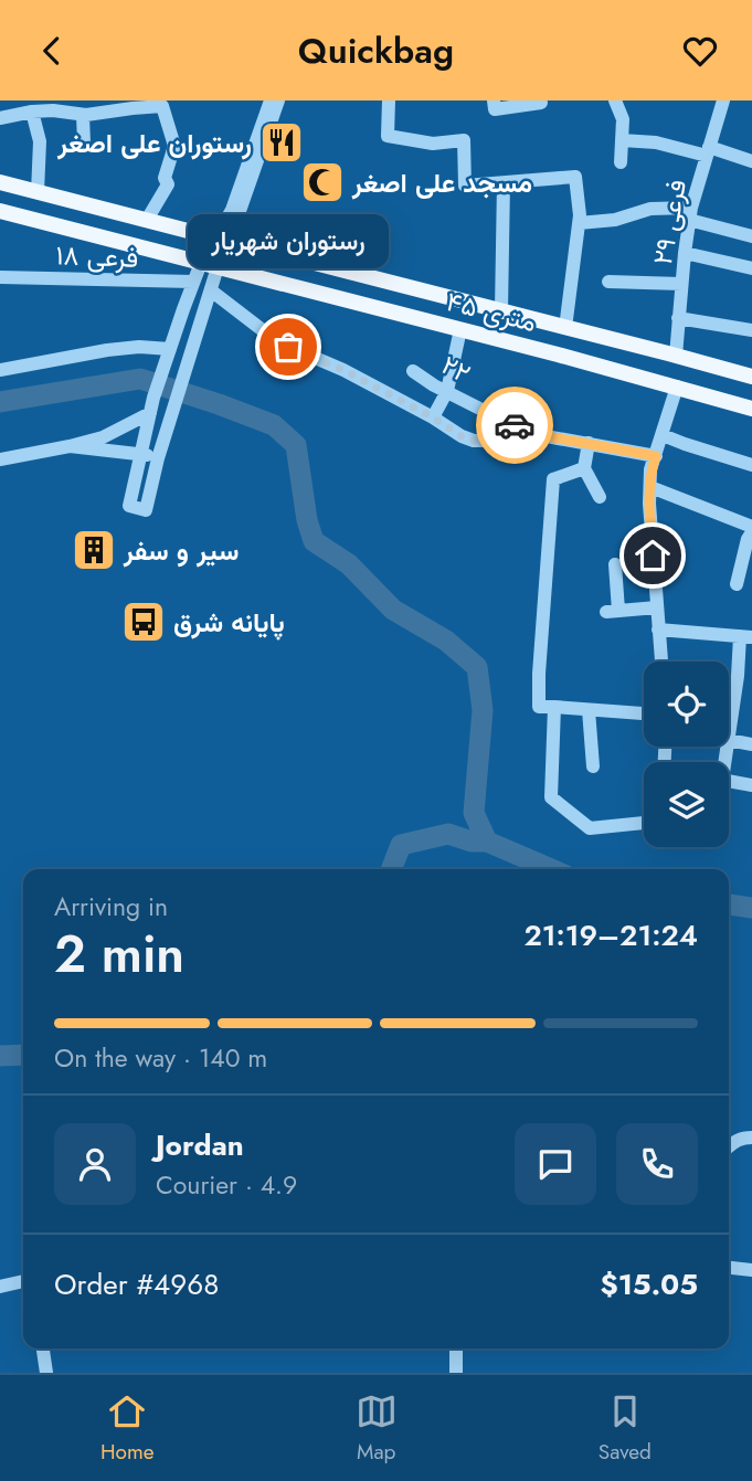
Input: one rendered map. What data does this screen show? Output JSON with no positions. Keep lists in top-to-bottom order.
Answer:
{
  "streets": {
    "main road": ["۴۵ متری"],
    "street": ["فرعی ۲۹", "فرعی ۱۸", "۲۲"]
  },
  "crossings": [
    ["فرعی ۲۹", "۴۵ متری"]
  ],
  "places": {
    "restaurant": ["رستوران علی اصغر"],
    "mosque": ["مسجد علی اصغر"],
    "other": ["رستوران شهریار"],
    "building": ["سیر و سفر"],
    "bus stop": ["پایانه شرق"]
  },
  "page": {
    "header": "Quickbag",
    "bubble": "رستوران شهریار",
    "heading": ["2 min", "Arriving in", "21:19–21:24"],
    "panel": [
      "Jordan",
      "Courier · 4.9",
      "Order #4968",
      "$15.05"
    ],
    "bar": "On the way · 140 m",
    "tabs": ["Home", "Map", "Saved"]
  }
}
